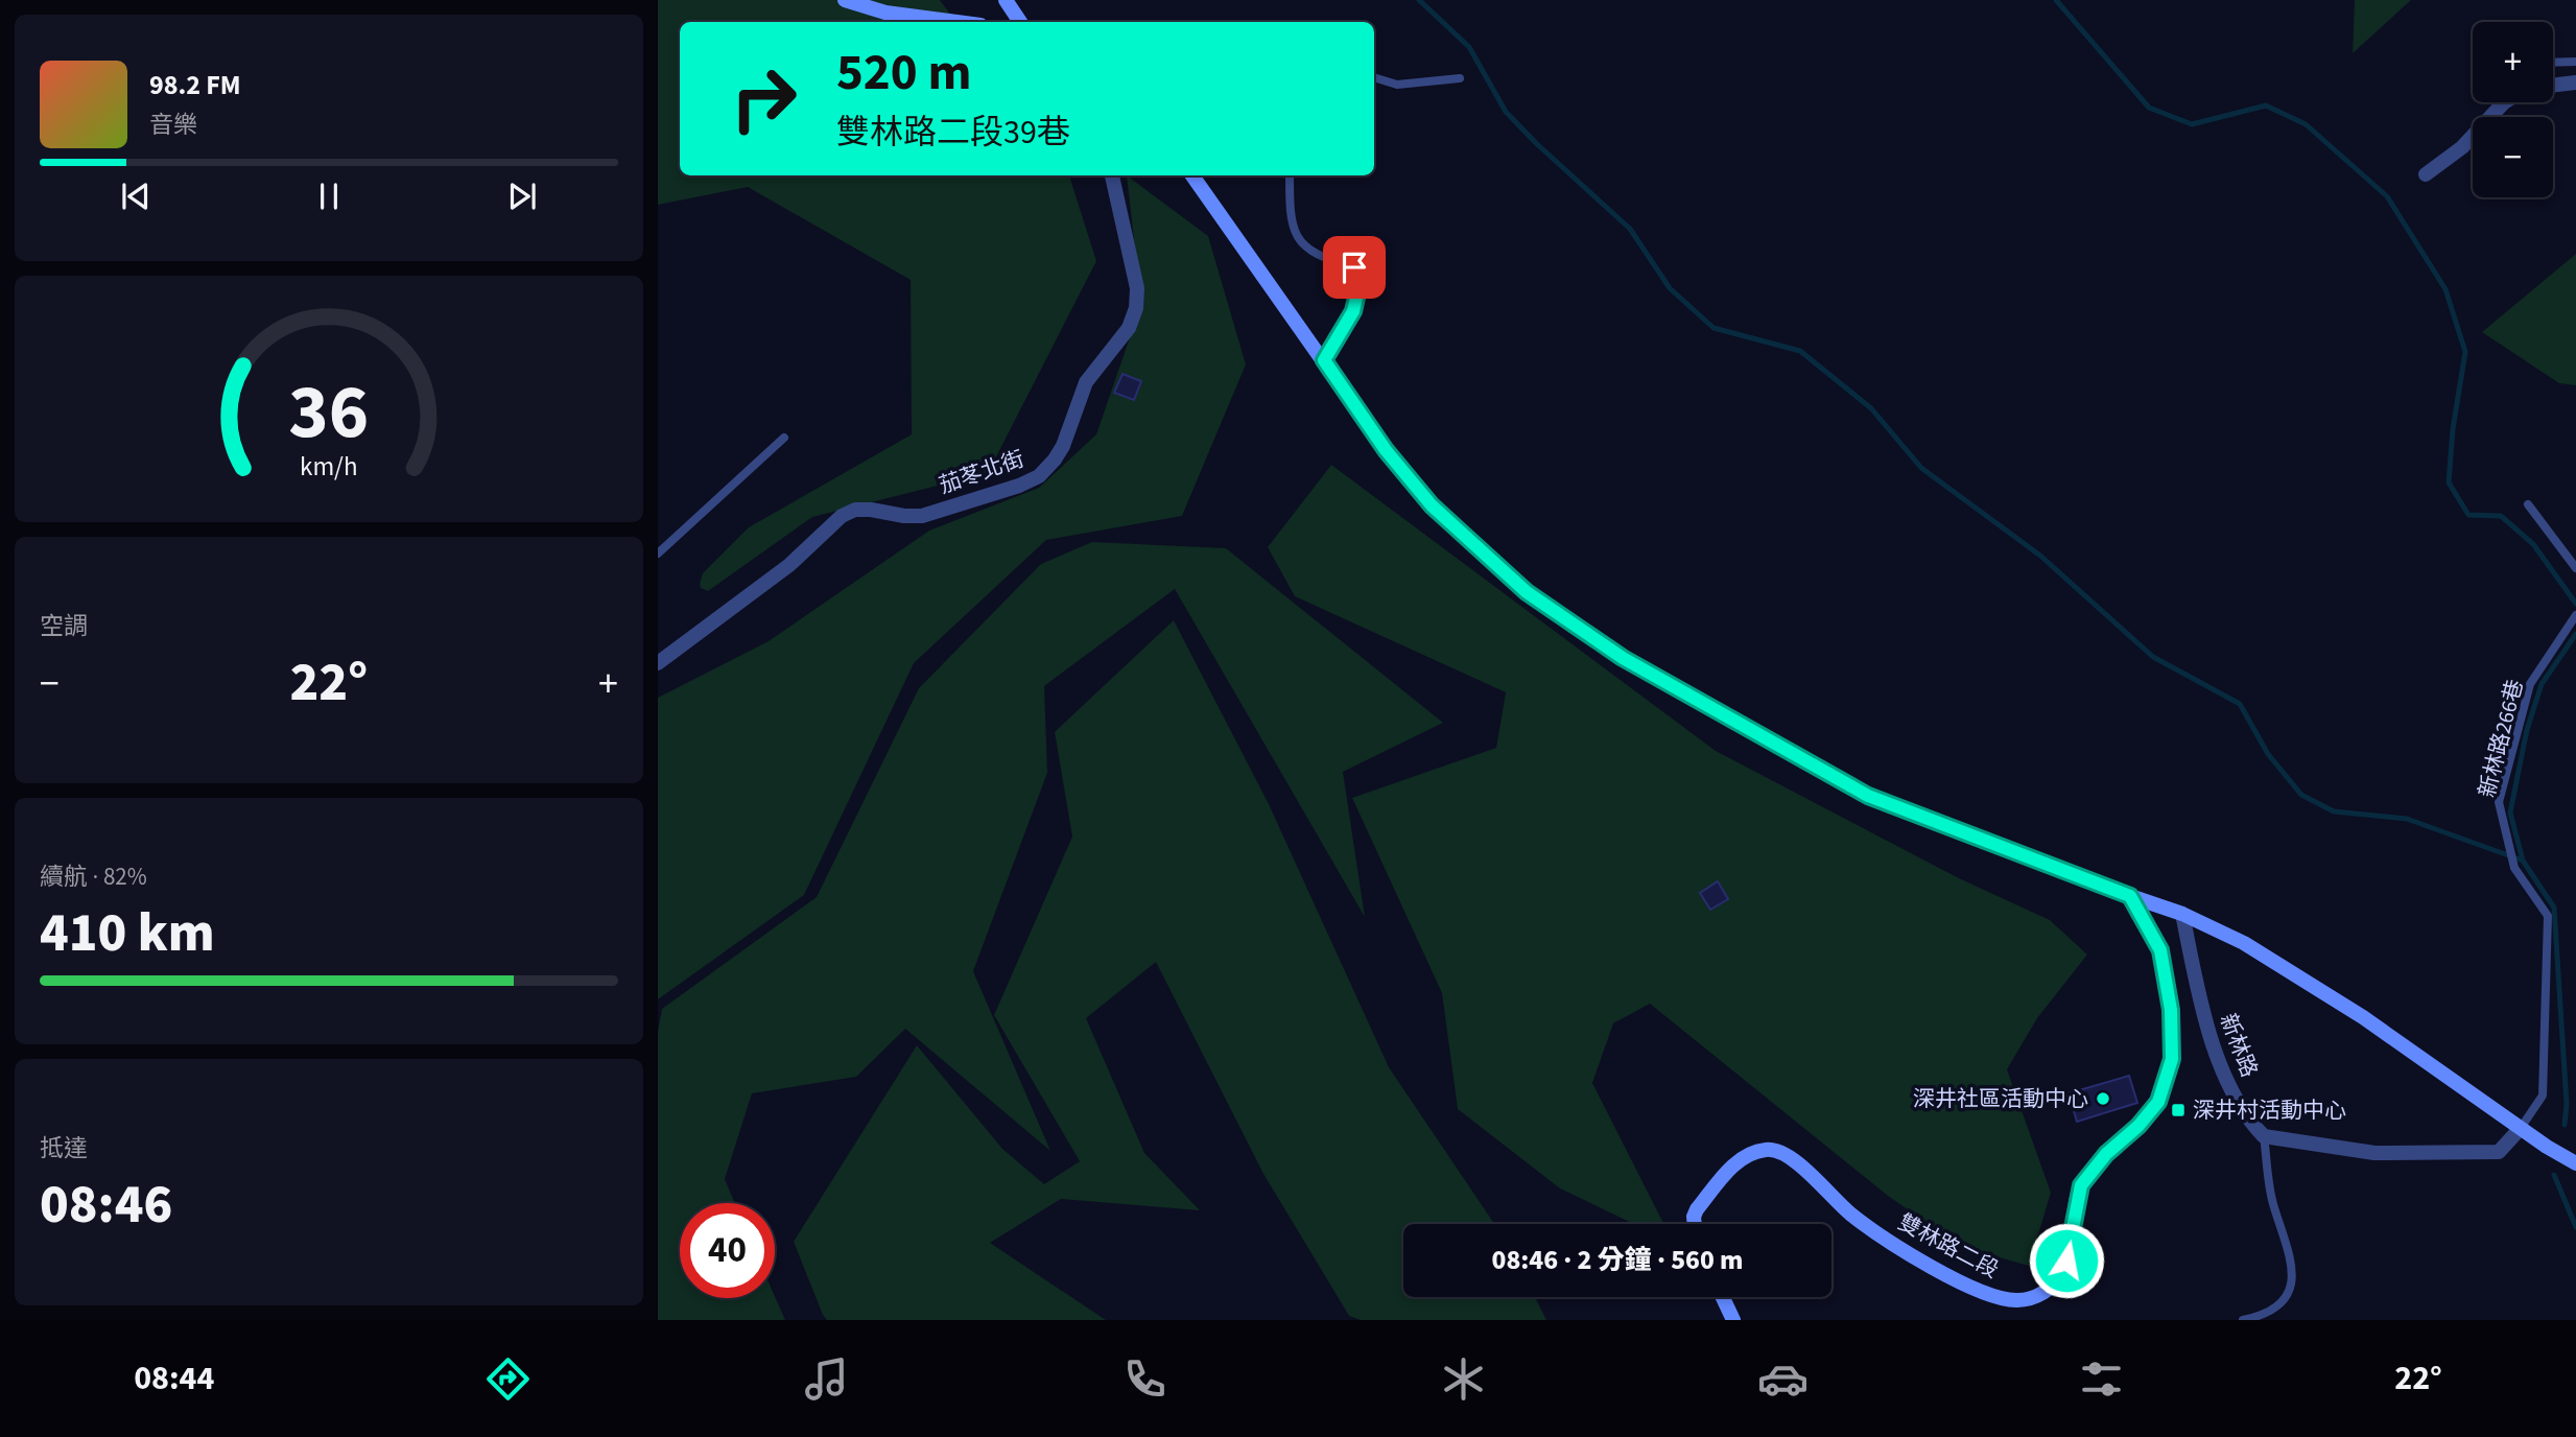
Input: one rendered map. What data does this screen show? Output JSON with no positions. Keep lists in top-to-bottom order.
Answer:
{
  "streets": {
    "street": ["茄苳北街", "新林路", "雙林路二段"],
    "lane": ["新林路266巷"]
  },
  "places": {
    "other": ["深井社區活動中心"],
    "transit": ["深井村活動中心"]
  },
  "page": {
    "map_buttons": ["+", "−"],
    "turn": ["520 m", "雙林路二段39巷"],
    "song": ["98.2 FM", "音樂"],
    "tile": [
      "空調",
      ["續航 · 82%", "410 km"],
      ["抵達", "08:46"]
    ],
    "heat": ["−", "22°", "+"],
    "limit": "40",
    "trip": "08:46 · 2 分鐘 · 560 m",
    "tabs": ["08:44", "22°"],
    "gauge": ["36", "km/h"]
  }
}
